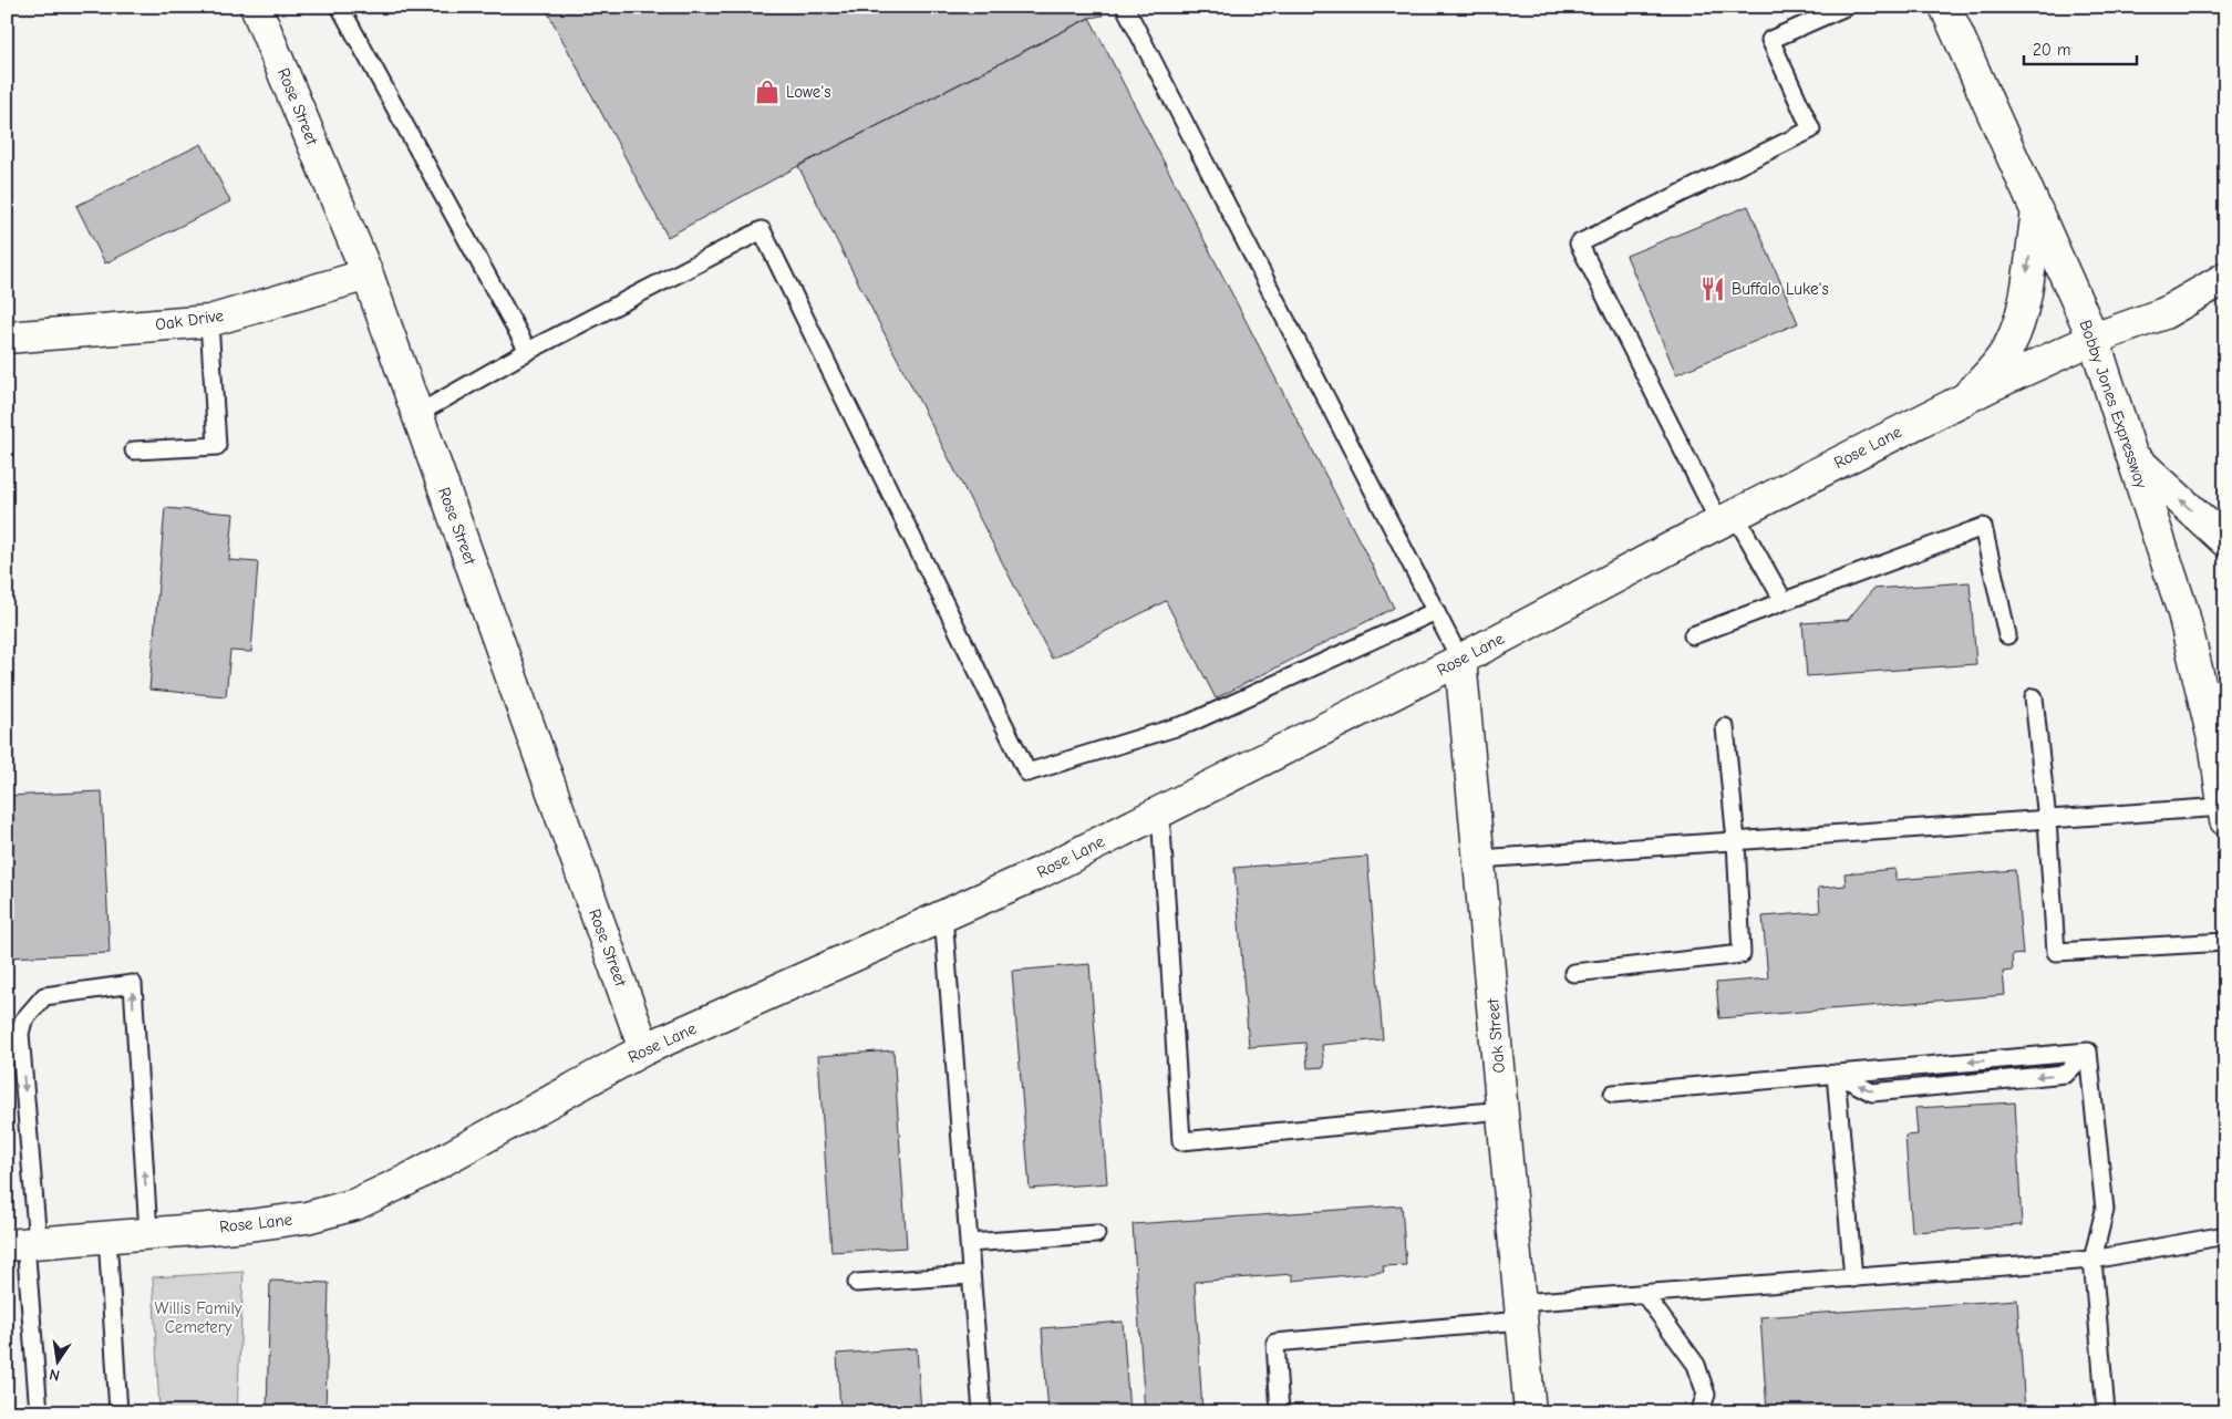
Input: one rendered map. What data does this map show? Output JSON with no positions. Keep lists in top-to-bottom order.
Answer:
{
  "streets": {
    "street": [
      "Rose Street",
      "Oak Drive",
      "Bobby Jones Expressway",
      "Rose Lane",
      "Oak Street"
    ]
  },
  "crossings": [
    ["Rose Street", "Oak Drive"],
    ["Rose Street", "Rose Lane"],
    ["Bobby Jones Expressway", "Rose Lane"],
    ["Rose Lane", "Oak Street"]
  ],
  "parks": ["Willis Family Cemetery"],
  "places": {
    "shop": ["Lowe's"],
    "restaurant": ["Buffalo Luke's"]
  },
  "scale_bar": "20 m",
  "north": "bottom"
}
